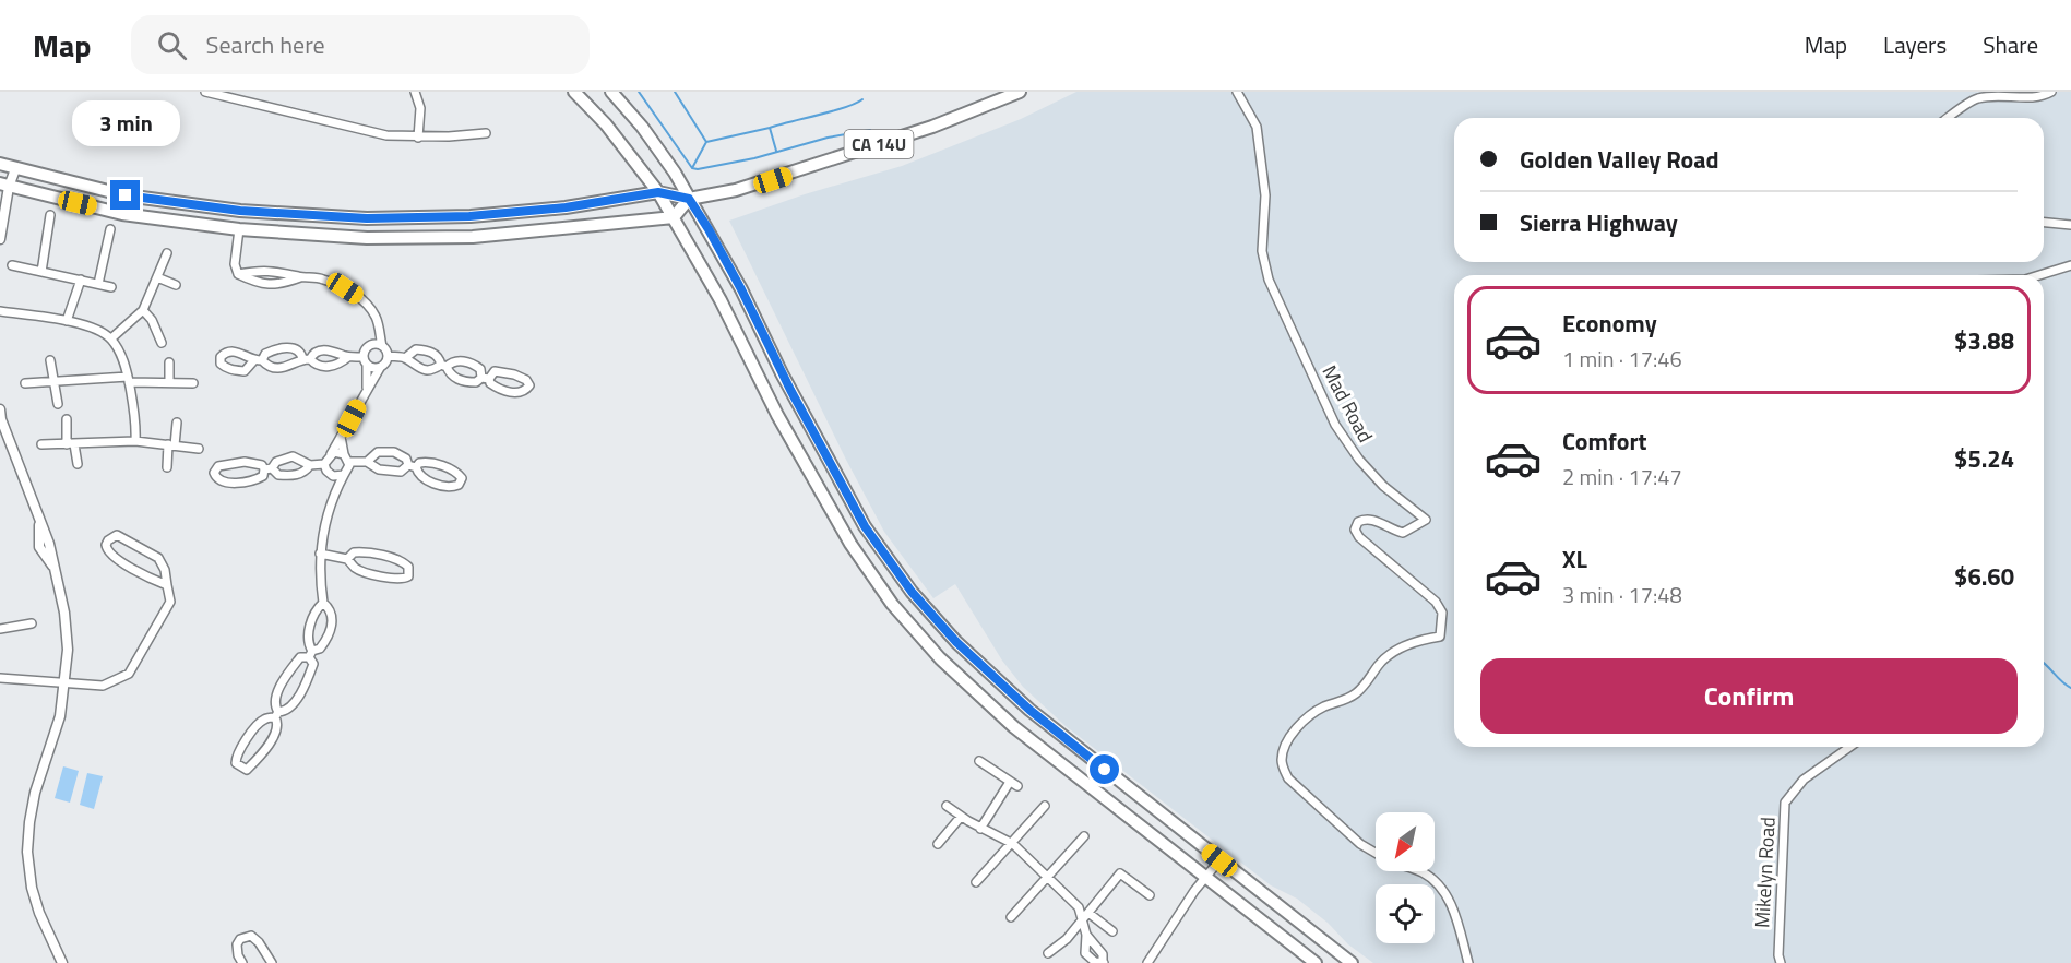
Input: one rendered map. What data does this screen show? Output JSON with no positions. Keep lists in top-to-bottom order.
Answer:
{
  "streets": {
    "main road": ["CA 14U"],
    "street": ["Mad Road", "Mikelyn Road"]
  },
  "north": "bottom left",
  "page": {
    "header": "Map",
    "search": "Search here",
    "nav": ["Map", "Layers", "Share"],
    "bubble": "3 min",
    "banner": ["Golden Valley Road", "Sierra Highway"],
    "list": [
      {
        "name": "Economy",
        "note": "1 min · 17:46",
        "value": "$3.88"
      },
      {
        "name": "Comfort",
        "note": "2 min · 17:47",
        "value": "$5.24"
      },
      {
        "name": "XL",
        "note": "3 min · 17:48",
        "value": "$6.60"
      }
    ],
    "buttons": "Confirm"
  }
}
